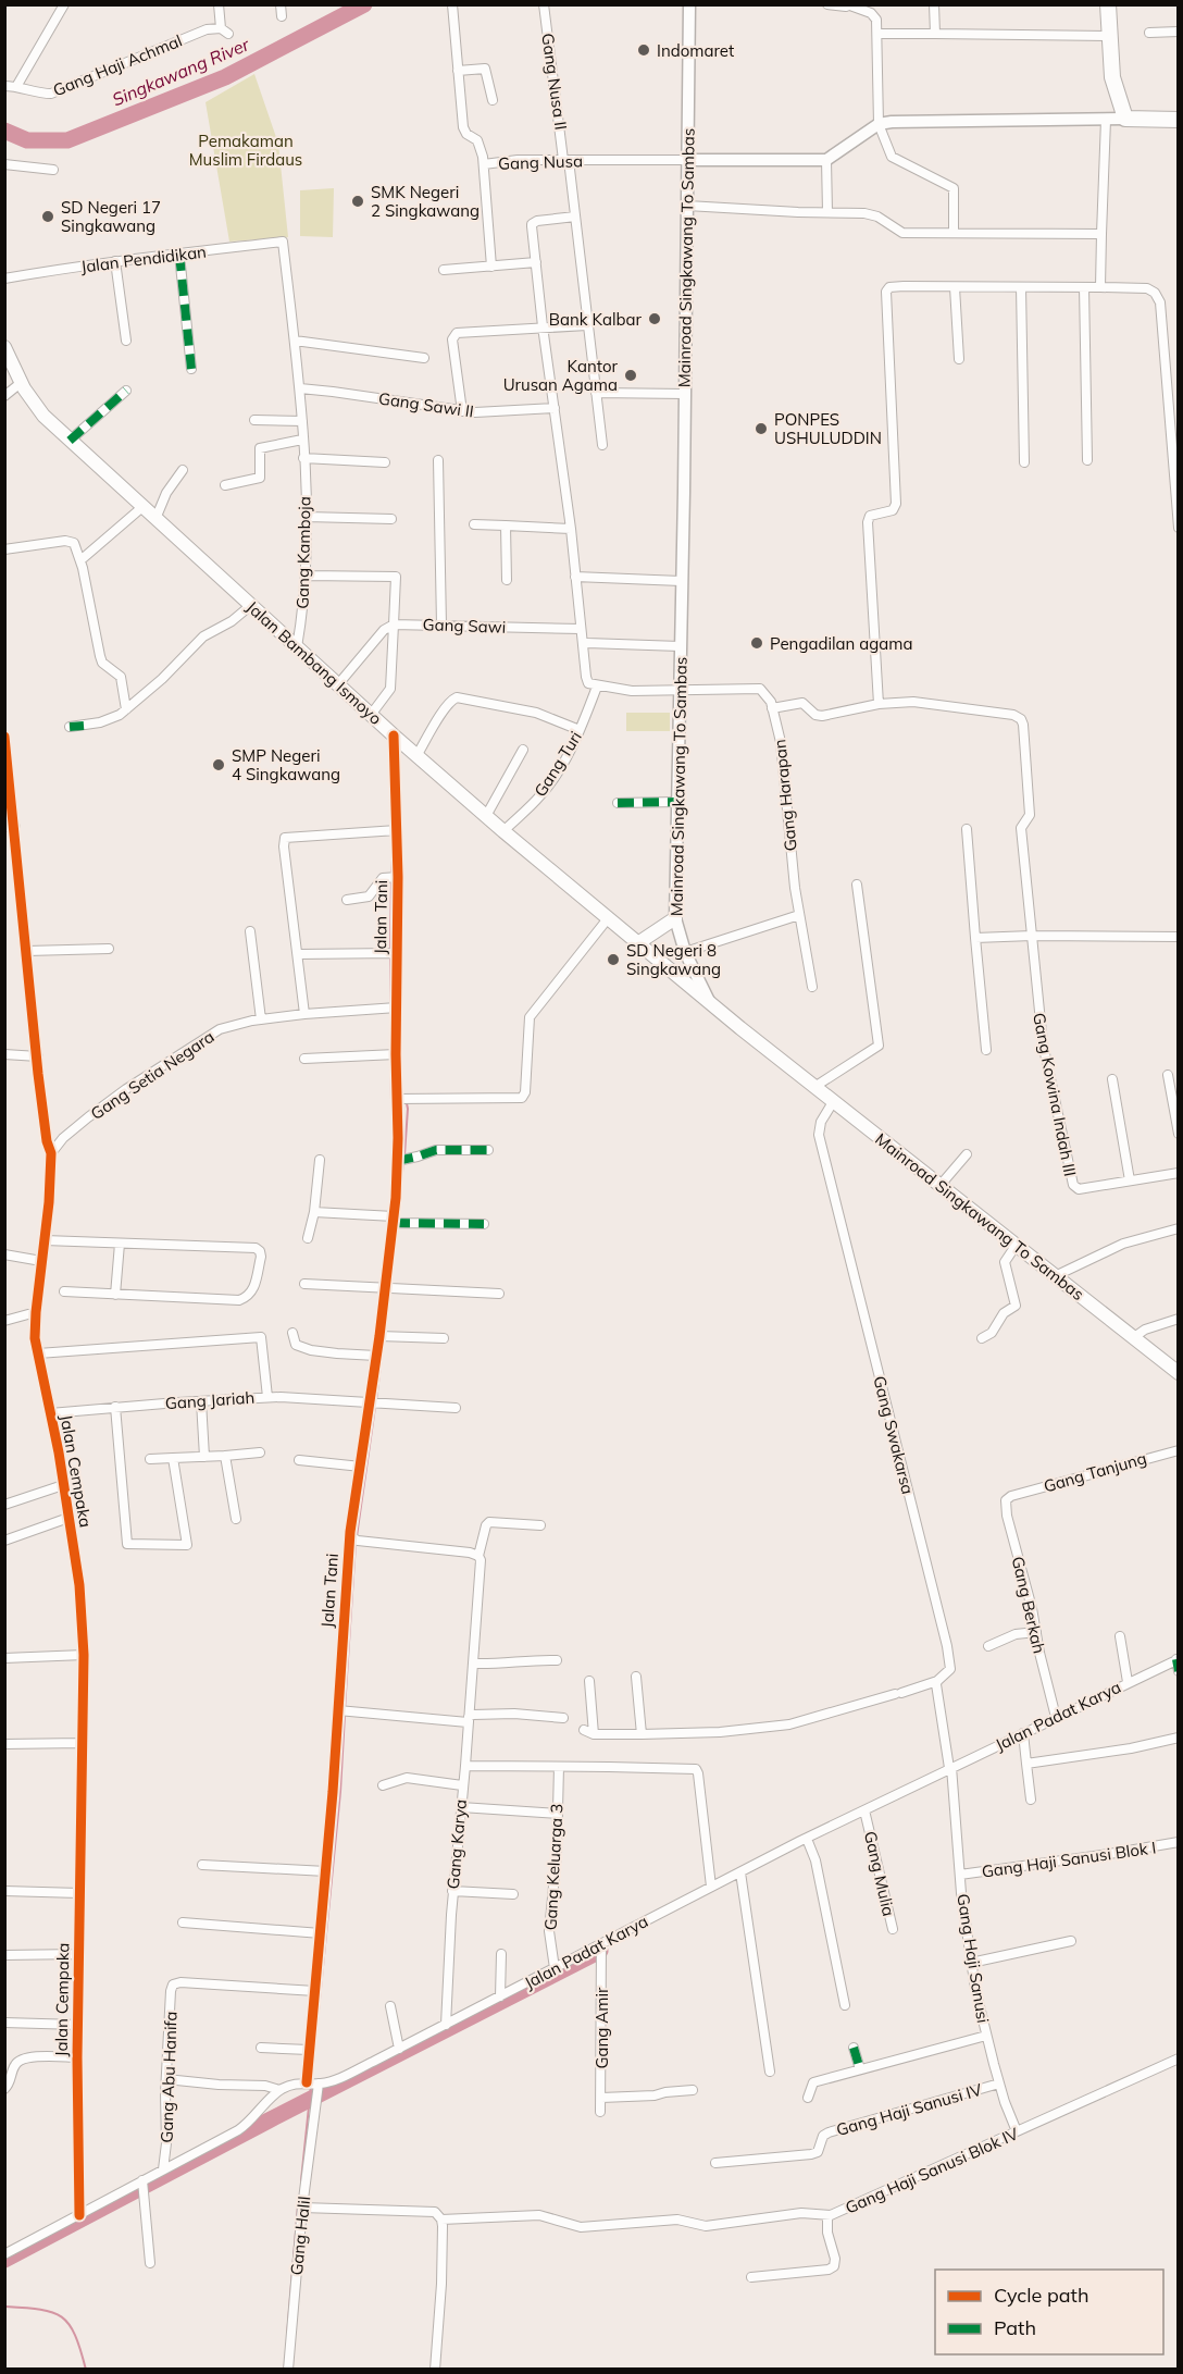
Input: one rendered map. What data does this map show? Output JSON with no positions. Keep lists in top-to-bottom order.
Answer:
{
  "streets": {
    "main road": ["Mainroad Singkawang To Sambas", "Jalan Bambang Ismoyo"],
    "street": [
      "Gang Haji Achmal",
      "Gang Nusa II",
      "Gang Nusa",
      "Jalan Pendidikan",
      "Gang Sawi II",
      "Gang Kamboja",
      "Gang Sawi",
      "Gang Turi",
      "Gang Harapan",
      "Jalan Tani",
      "Gang Setia Negara",
      "Gang Kowina Indah III",
      "Gang Jariah",
      "Gang Swakarsa",
      "Jalan Cempaka",
      "Gang Tanjung",
      "Gang Berkah",
      "Jalan Padat Karya",
      "Gang Karya",
      "Gang Haji Sanusi Blok I",
      "Gang Keluarga 3",
      "Gang Mulia",
      "Gang Haji Sanusi",
      "Gang Amir",
      "Gang Abu Hanifa",
      "Gang Haji Sanusi IV",
      "Gang Haji Sanusi Blok IV",
      "Gang Halil"
    ]
  },
  "crossings": [
    ["Gang Nusa II", "Gang Nusa"],
    ["Gang Nusa", "Mainroad Singkawang To Sambas"],
    ["Mainroad Singkawang To Sambas", "Jalan Bambang Ismoyo"],
    ["Mainroad Singkawang To Sambas", "Gang Swakarsa"],
    ["Gang Sawi II", "Gang Kamboja"],
    ["Gang Kamboja", "Jalan Bambang Ismoyo"],
    ["Jalan Bambang Ismoyo", "Gang Turi"],
    ["Jalan Bambang Ismoyo", "Jalan Tani"],
    ["Jalan Tani", "Gang Setia Negara"],
    ["Jalan Tani", "Gang Jariah"],
    ["Jalan Tani", "Jalan Padat Karya"],
    ["Jalan Tani", "Gang Abu Hanifa"],
    ["Jalan Tani", "Gang Halil"],
    ["Gang Setia Negara", "Jalan Cempaka"],
    ["Gang Jariah", "Jalan Cempaka"],
    ["Gang Swakarsa", "Jalan Padat Karya"],
    ["Gang Swakarsa", "Gang Haji Sanusi"],
    ["Gang Tanjung", "Gang Berkah"],
    ["Gang Berkah", "Jalan Padat Karya"],
    ["Jalan Padat Karya", "Gang Karya"],
    ["Jalan Padat Karya", "Gang Keluarga 3"],
    ["Jalan Padat Karya", "Gang Mulia"],
    ["Jalan Padat Karya", "Gang Haji Sanusi"],
    ["Jalan Padat Karya", "Gang Amir"],
    ["Jalan Padat Karya", "Gang Halil"],
    ["Gang Haji Sanusi Blok I", "Gang Haji Sanusi"],
    ["Gang Haji Sanusi", "Gang Haji Sanusi IV"],
    ["Gang Haji Sanusi", "Gang Haji Sanusi Blok IV"],
    ["Gang Haji Sanusi Blok IV", "Gang Halil"]
  ],
  "water": ["Singkawang River"],
  "parks": ["Pemakaman Muslim Firdaus"],
  "places": [
    "Indomaret",
    "SMK Negeri 2 Singkawang",
    "SD Negeri 17 Singkawang",
    "Bank Kalbar",
    "Kantor Urusan Agama",
    "PONPES USHULUDDIN",
    "Pengadilan agama",
    "SMP Negeri 4 Singkawang",
    "SD Negeri 8 Singkawang"
  ],
  "legend": ["Cycle path", "Path"]
}
